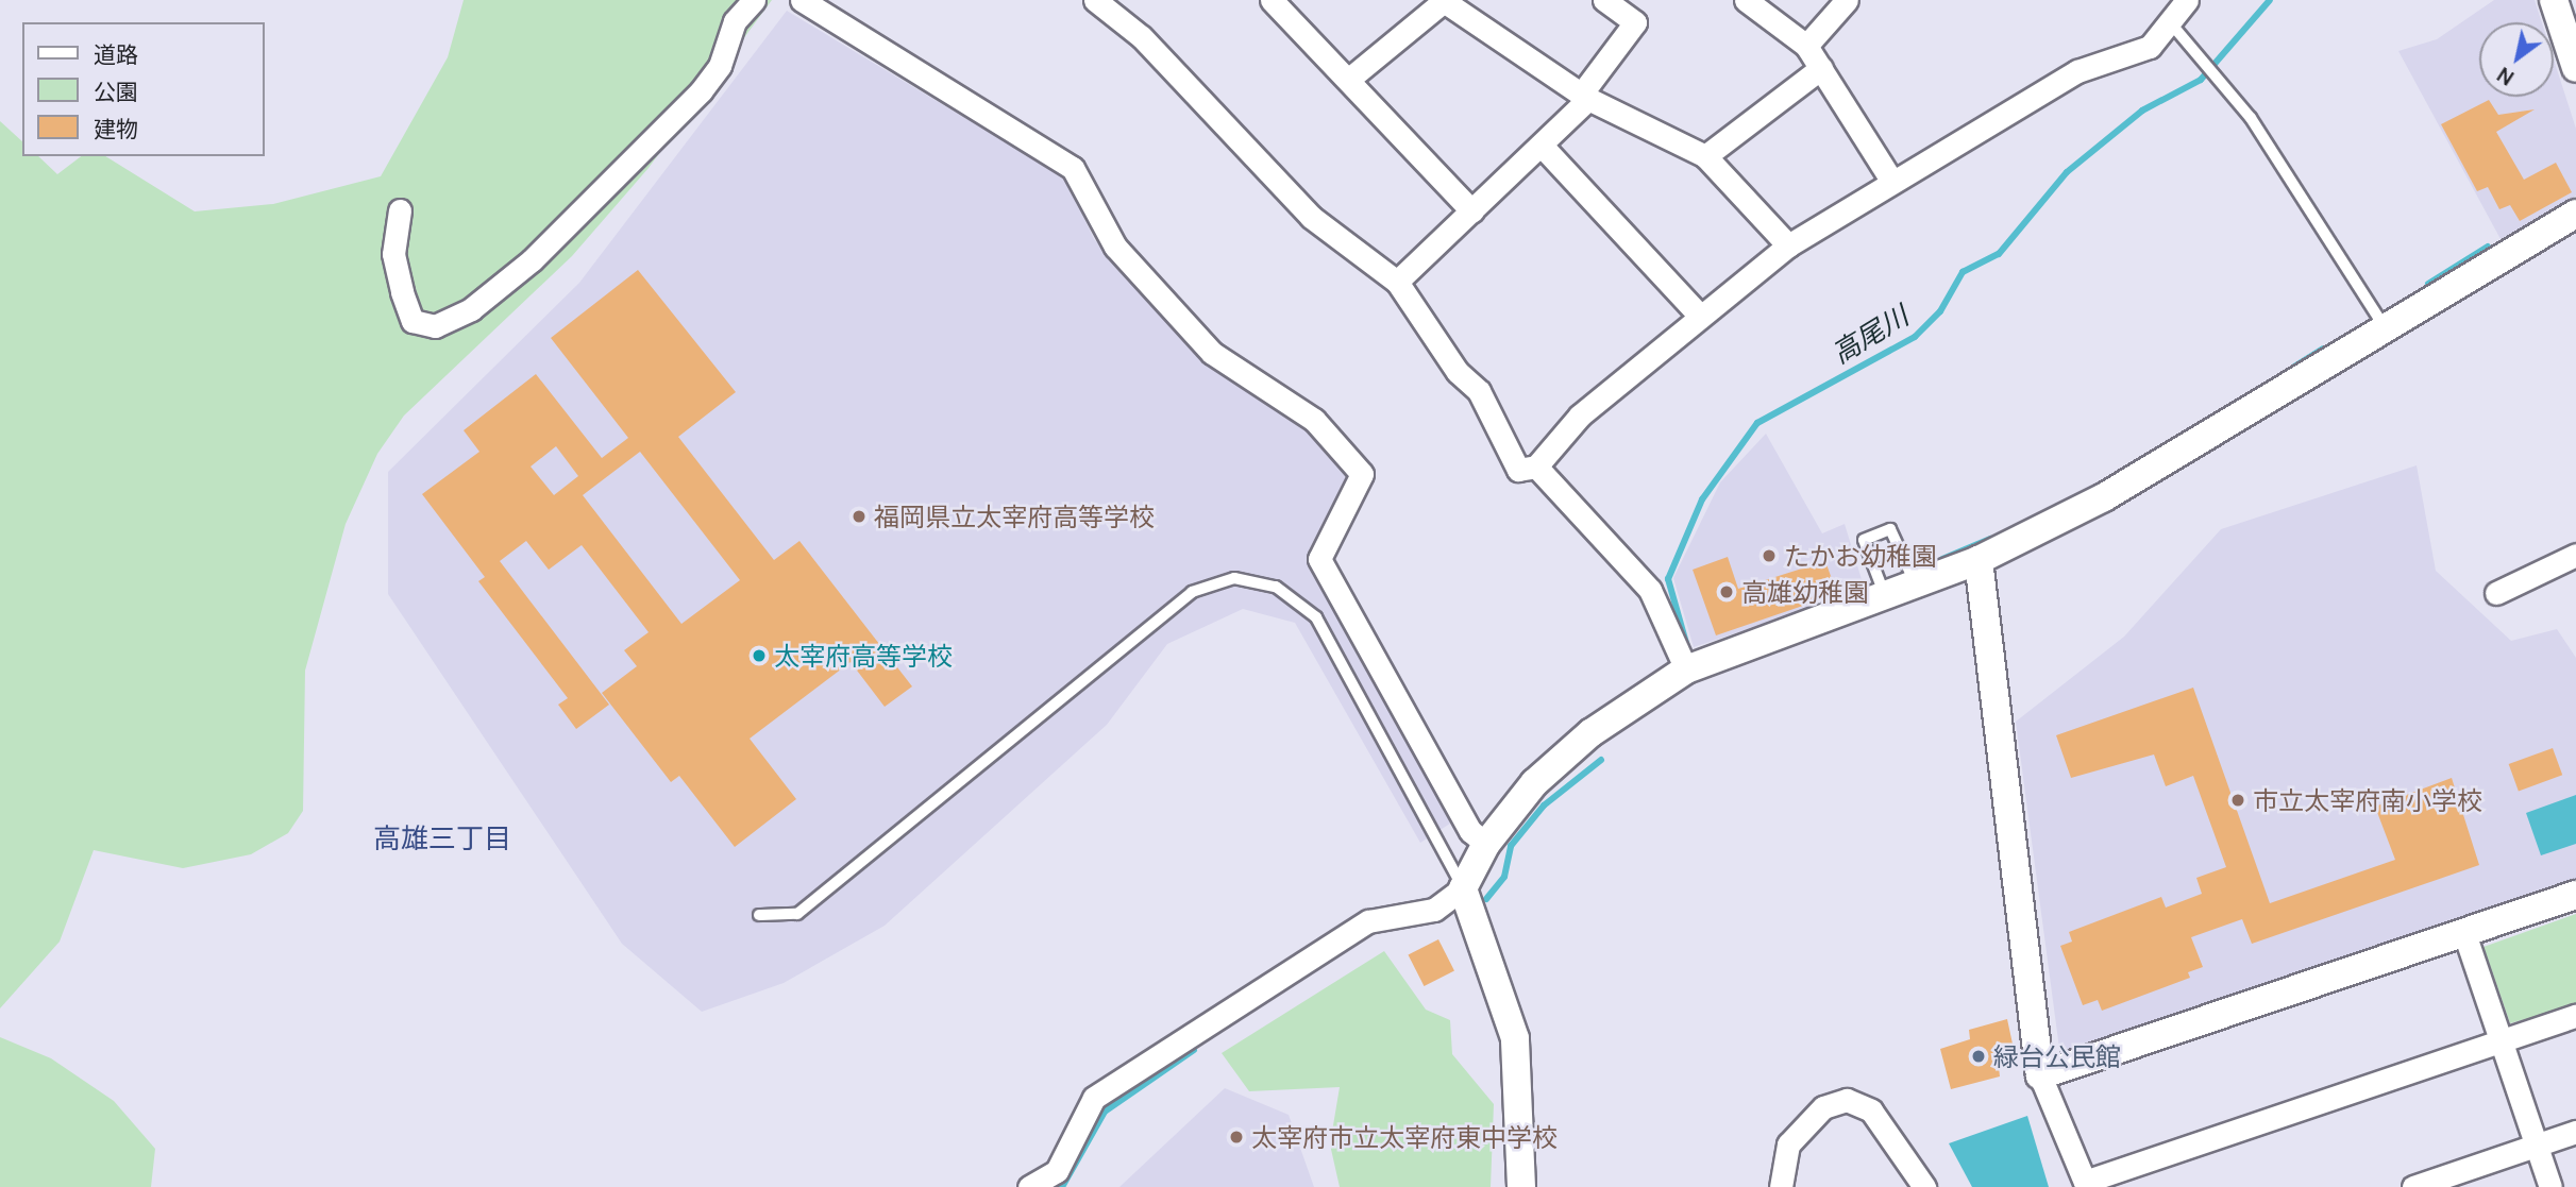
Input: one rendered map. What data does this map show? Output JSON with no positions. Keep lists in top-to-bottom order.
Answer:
{
  "districts": ["高雄三丁目"],
  "water": ["高尾川"],
  "places": [
    "福岡県立太宰府高等学校",
    "たかお幼稚園",
    "高雄幼稚園",
    "太宰府高等学校",
    "市立太宰府南小学校",
    "緑台公民館",
    "太宰府市立太宰府東中学校"
  ],
  "legend": ["道路", "公園", "建物"],
  "north": "bottom left"
}
